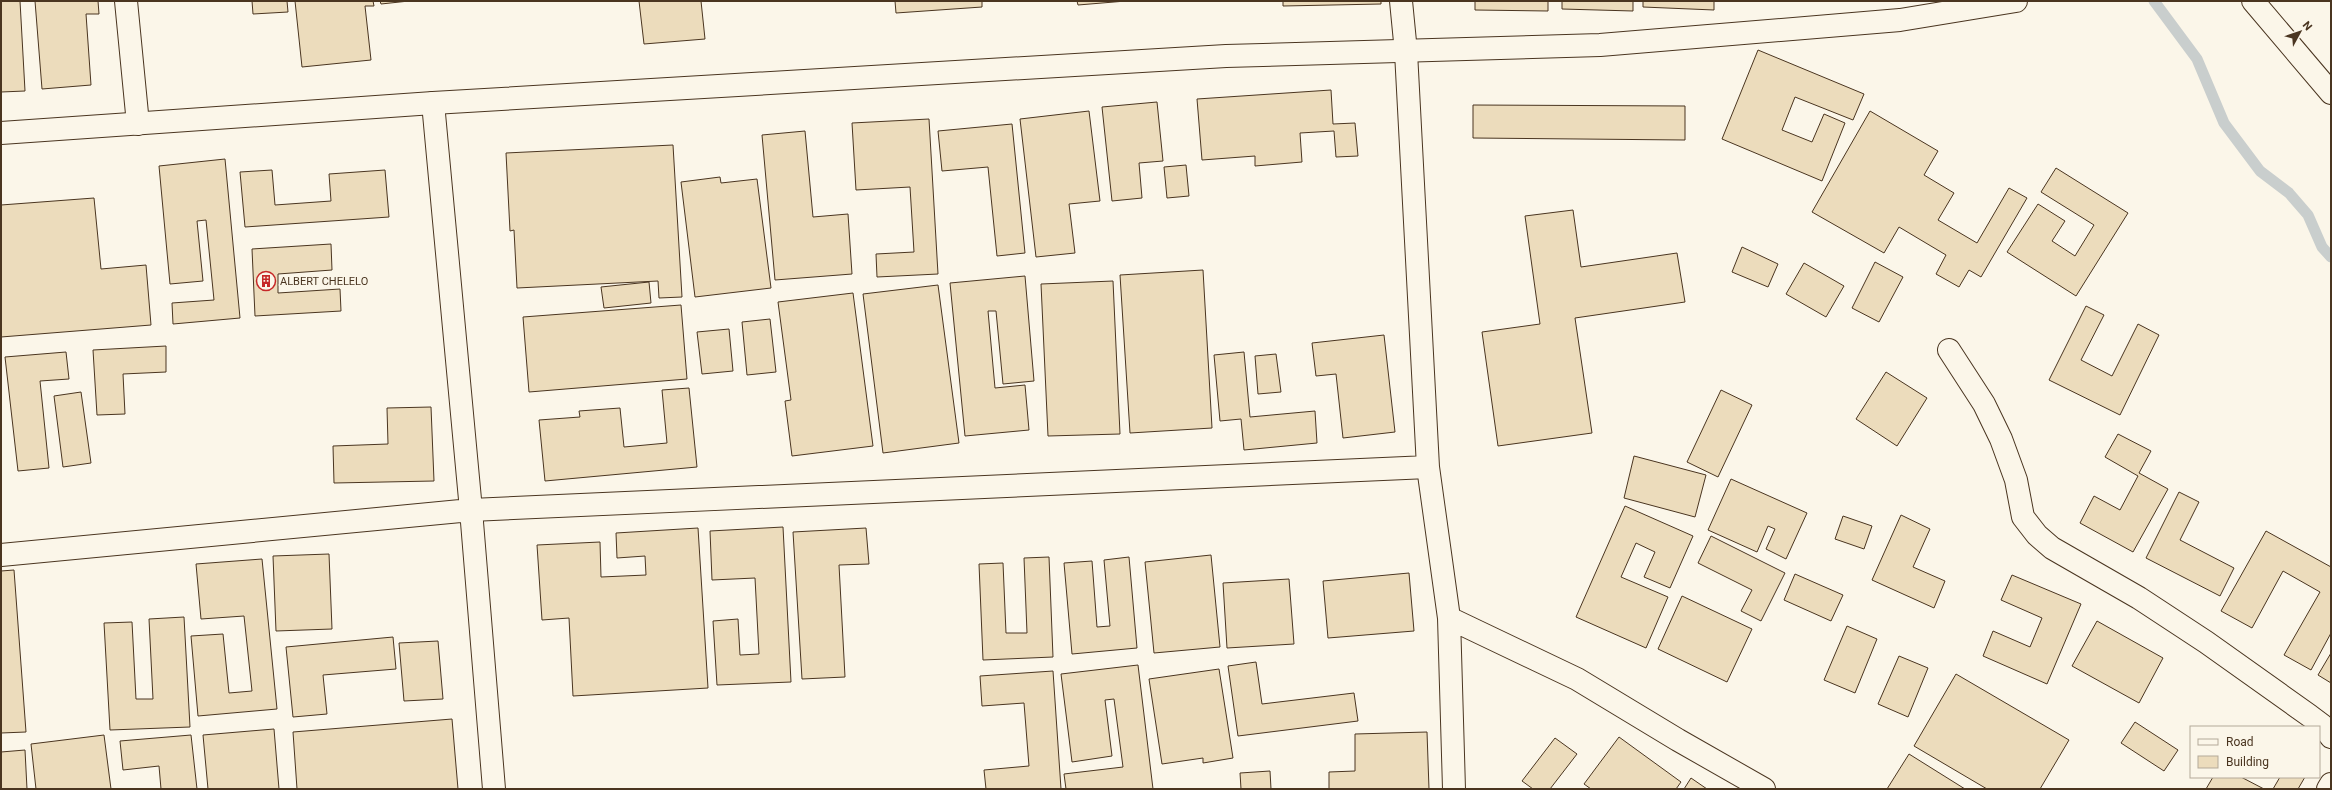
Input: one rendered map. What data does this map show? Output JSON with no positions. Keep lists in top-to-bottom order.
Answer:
{
  "places": {
    "building": ["ALBERT CHELELO"]
  },
  "legend": ["Road", "Building"],
  "north": "top right"
}
